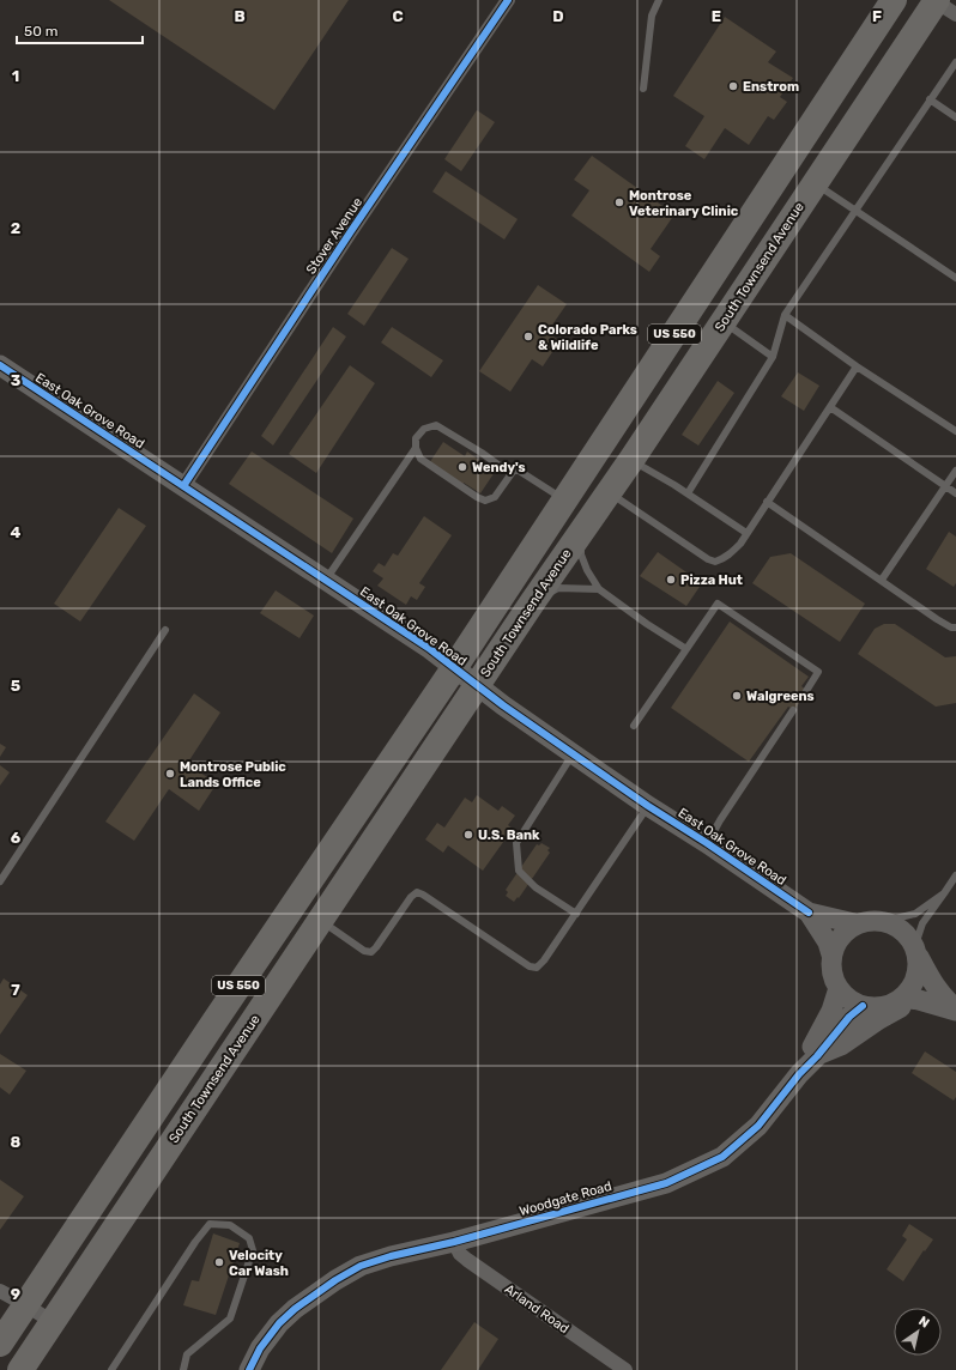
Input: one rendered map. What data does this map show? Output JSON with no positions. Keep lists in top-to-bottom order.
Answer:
{
  "streets": {
    "highway": ["South Townsend Avenue", "US 550"],
    "street": [
      "Stover Avenue",
      "East Oak Grove Road",
      "Woodgate Road",
      "Arland Road"
    ]
  },
  "crossings": [
    ["Stover Avenue", "East Oak Grove Road"],
    ["South Townsend Avenue", "East Oak Grove Road"],
    ["US 550", "East Oak Grove Road"],
    ["East Oak Grove Road", "Woodgate Road"],
    ["Woodgate Road", "Arland Road"]
  ],
  "places": [
    "Enstrom",
    "Montrose Veterinary Clinic",
    "Colorado Parks & Wildlife",
    "Wendy's",
    "Pizza Hut",
    "Walgreens",
    "Montrose Public Lands Office",
    "U.S. Bank",
    "Velocity Car Wash"
  ],
  "scale_bar": "50 m",
  "north": "top right",
  "grid": {
    "columns": [
      "B",
      "C",
      "D",
      "E",
      "F"
    ],
    "rows": [
      "1",
      "2",
      "3",
      "4",
      "5",
      "6",
      "7",
      "8",
      "9"
    ]
  }
}
